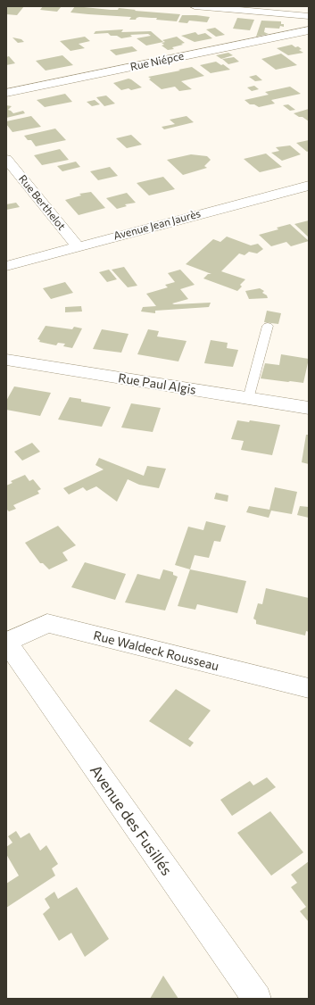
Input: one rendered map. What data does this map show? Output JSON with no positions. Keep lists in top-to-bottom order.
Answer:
{
  "streets": {
    "street": [
      "Rue Niépce",
      "Rue Berthelot",
      "Avenue Jean Jaurès",
      "Rue Paul Algis",
      "Rue Waldeck Rousseau",
      "Avenue des Fusillés"
    ]
  },
  "crossings": [
    ["Rue Berthelot", "Avenue Jean Jaurès"],
    ["Rue Waldeck Rousseau", "Avenue des Fusillés"]
  ]
}
